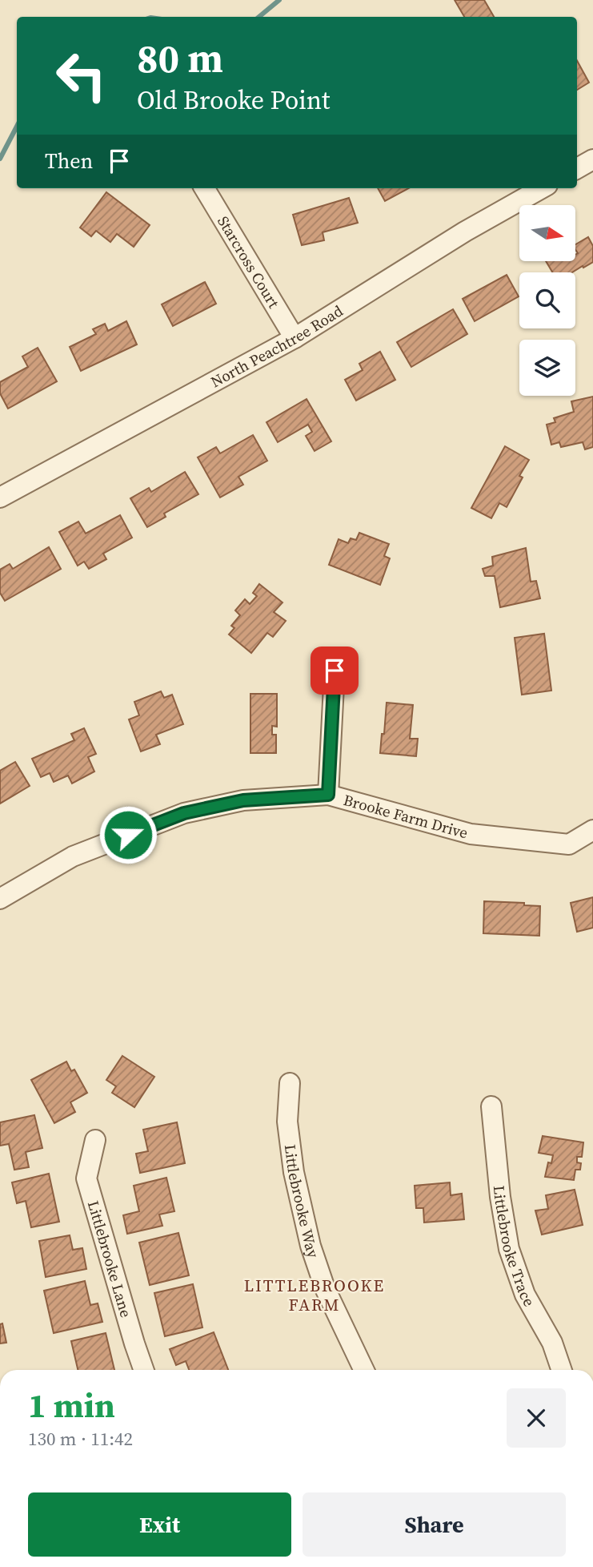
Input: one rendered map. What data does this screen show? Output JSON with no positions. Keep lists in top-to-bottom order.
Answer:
{
  "streets": {
    "street": [
      "Starcross Court",
      "North Peachtree Road",
      "Brooke Farm Drive",
      "Littlebrooke Way",
      "Littlebrooke Trace",
      "Littlebrooke Lane"
    ]
  },
  "crossings": [
    ["Starcross Court", "North Peachtree Road"]
  ],
  "districts": ["LITTLEBROOKE FARM"],
  "north": "right",
  "page": {
    "turn": ["80 m", "Old Brooke Point"],
    "then": "Then",
    "heading": ["1 min", "130 m · 11:42"],
    "buttons": ["Exit", "Share"]
  }
}
